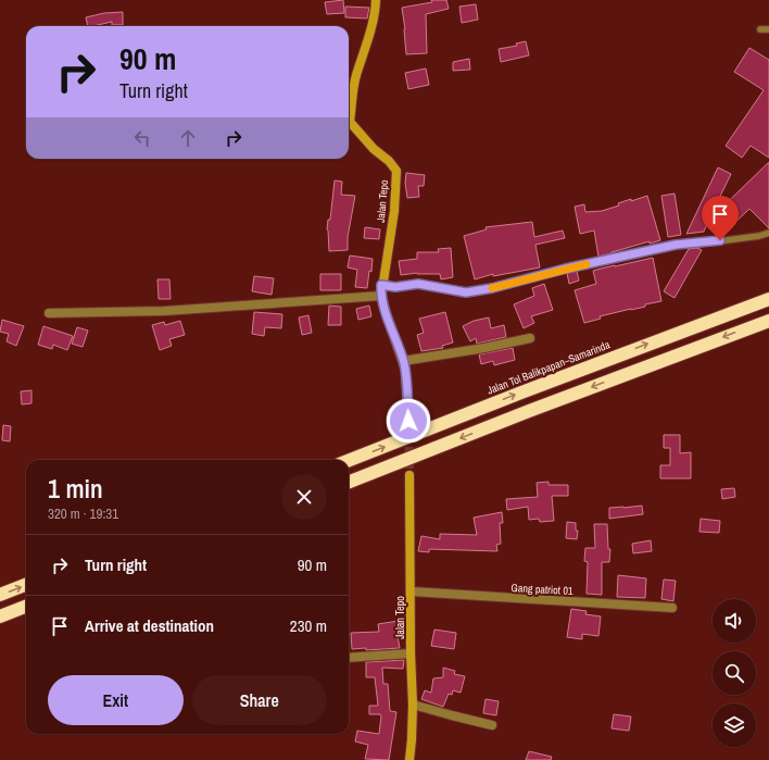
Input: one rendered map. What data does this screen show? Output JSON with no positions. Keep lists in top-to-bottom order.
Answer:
{
  "streets": {
    "highway": ["Jalan Tol Balikpapan–Samarinda"],
    "street": ["Jalan Tepo", "Gang patriot 01"]
  },
  "crossings": [
    ["Jalan Tepo", "Gang patriot 01"]
  ],
  "page": {
    "turn": ["90 m", "Turn right"],
    "heading": ["1 min", "320 m · 19:31"],
    "list": [
      {
        "name": "Turn right",
        "value": "90 m"
      },
      {
        "name": "Arrive at destination",
        "value": "230 m"
      }
    ],
    "buttons": ["Exit", "Share"]
  }
}
